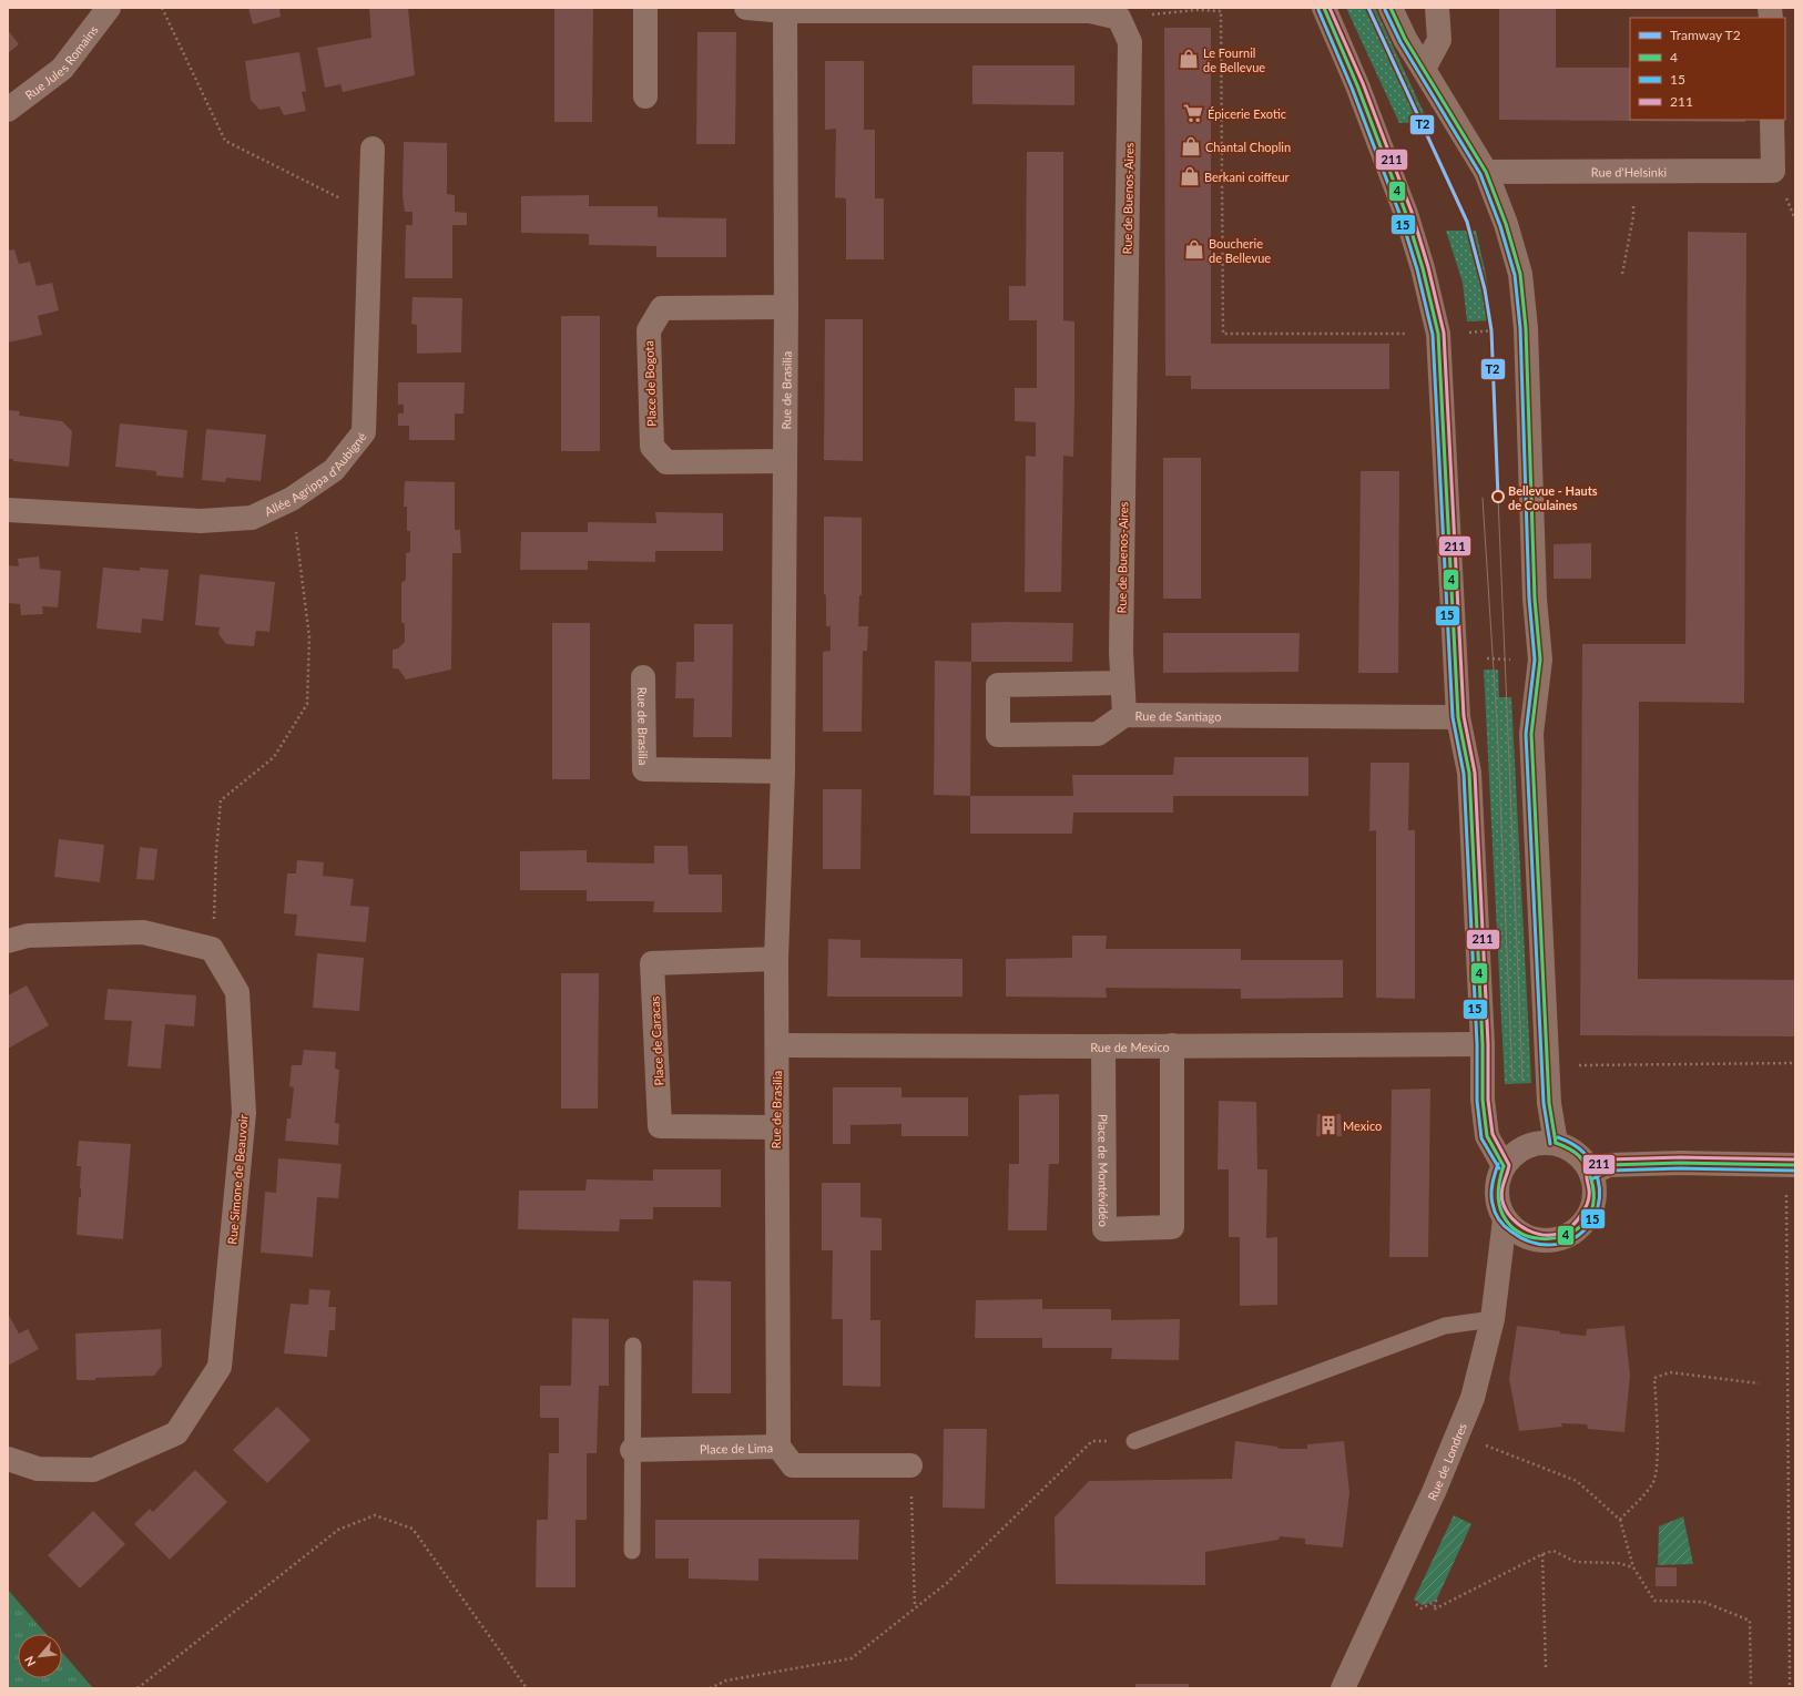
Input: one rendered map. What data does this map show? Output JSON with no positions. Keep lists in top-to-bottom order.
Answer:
{
  "streets": {
    "street": [
      "Rue Jules Romains",
      "Rue d'Helsinki",
      "Rue de Buenos-Aires",
      "Place de Bogota",
      "Rue de Brasilia",
      "Allée Agrippa d'Aubigné",
      "Rue de Santiago",
      "Place de Caracas",
      "Rue de Mexico",
      "Place de Montévidéo",
      "Rue Simone de Beauvoir",
      "Place de Lima",
      "Rue de Londres"
    ]
  },
  "crossings": [
    ["Rue de Buenos-Aires", "Rue de Santiago"],
    ["Place de Bogota", "Rue de Brasilia"],
    ["Rue de Brasilia", "Place de Caracas"],
    ["Rue de Brasilia", "Rue de Mexico"],
    ["Rue de Brasilia", "Place de Lima"],
    ["Rue de Mexico", "Place de Montévidéo"]
  ],
  "places": {
    "shop": [
      "Le Fournil de Bellevue",
      "Chantal Choplin",
      "Berkani coiffeur",
      "Boucherie de Bellevue"
    ],
    "supermarket": ["Épicerie Exotic"],
    "other": ["Bellevue - Hauts de Coulaines"],
    "building": ["Mexico"]
  },
  "lines": [
    "tram line T2",
    "transit line 4",
    "transit line 211",
    "transit line 15"
  ],
  "legend": [
    "Tramway T2",
    "4",
    "15",
    "211"
  ],
  "north": "bottom left"
}
